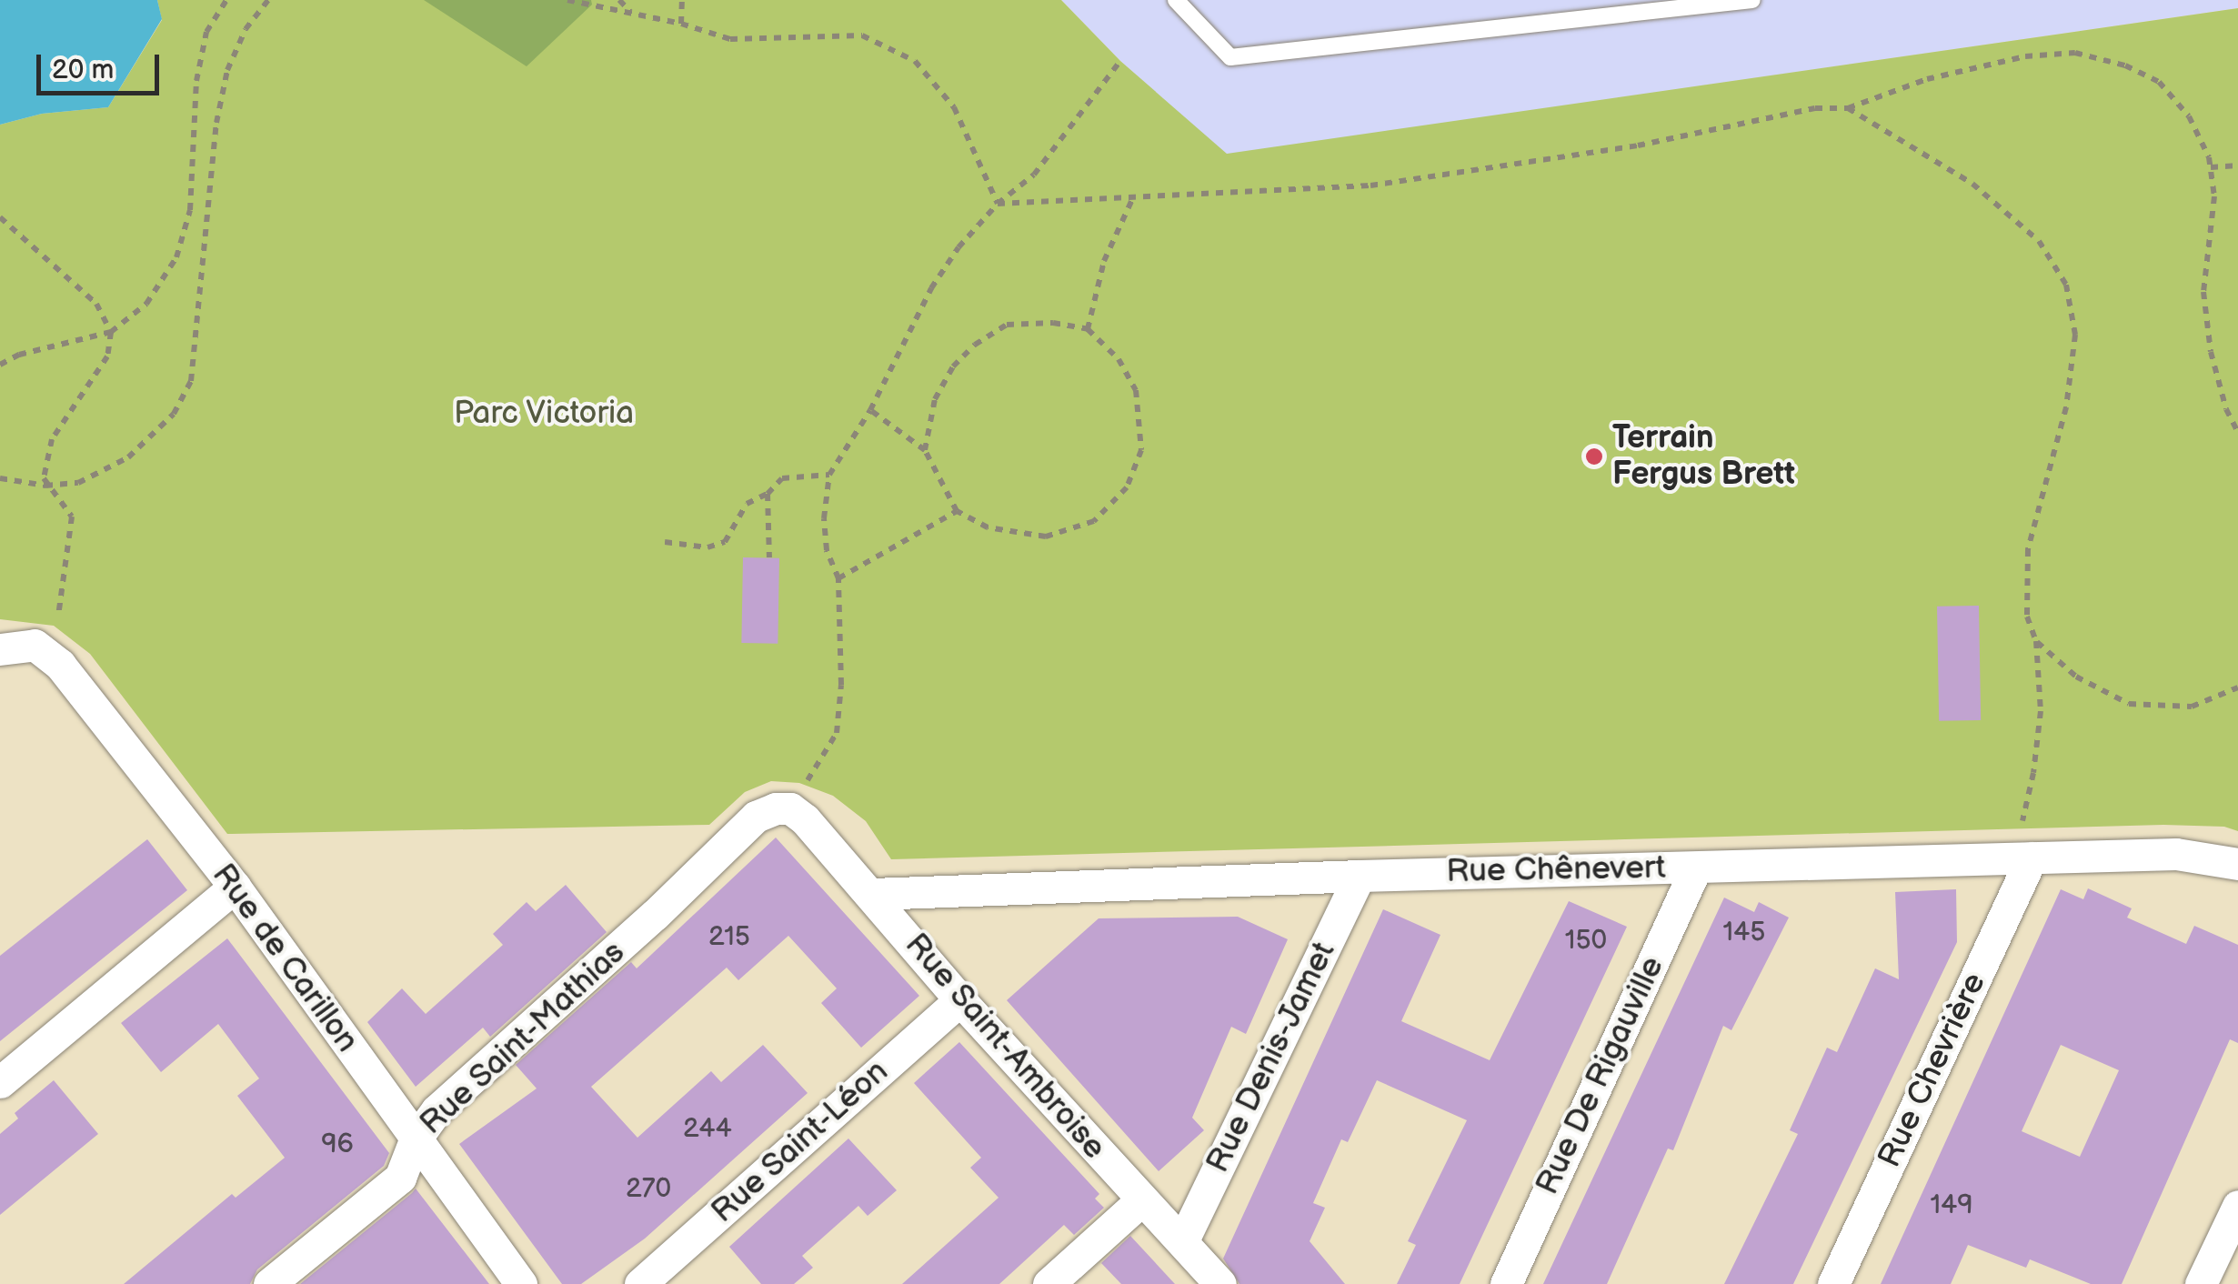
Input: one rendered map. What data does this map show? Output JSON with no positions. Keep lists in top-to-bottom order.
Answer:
{
  "streets": {
    "street": [
      "Rue Chênevert",
      "Rue de Carillon",
      "Rue Saint-Mathias",
      "Rue Saint-Ambroise",
      "Rue Denis-Jamet",
      "Rue Chevrière",
      "Rue De Rigauville",
      "Rue Saint-Léon"
    ]
  },
  "crossings": [
    ["Rue Chênevert", "Rue Saint-Ambroise"],
    ["Rue Chênevert", "Rue Denis-Jamet"],
    ["Rue Chênevert", "Rue Chevrière"],
    ["Rue Chênevert", "Rue De Rigauville"],
    ["Rue de Carillon", "Rue Saint-Mathias"],
    ["Rue Saint-Mathias", "Rue Saint-Ambroise"],
    ["Rue Saint-Ambroise", "Rue Denis-Jamet"],
    ["Rue Saint-Ambroise", "Rue Saint-Léon"]
  ],
  "parks": ["Parc Victoria"],
  "places": ["Terrain Fergus Brett"],
  "house_numbers": [
    "145",
    "215",
    "150",
    "244",
    "96",
    "270",
    "149"
  ],
  "scale_bar": "20 m"
}
